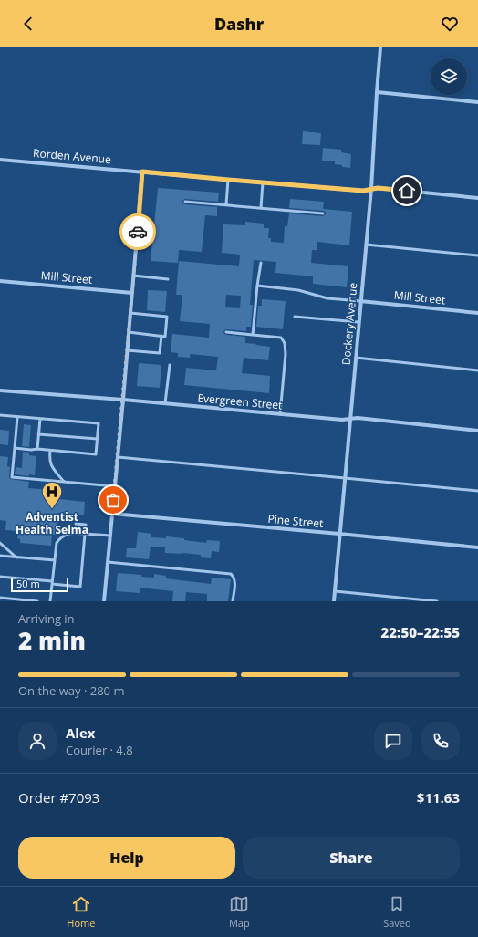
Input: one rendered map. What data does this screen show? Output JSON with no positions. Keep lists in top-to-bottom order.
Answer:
{
  "streets": {
    "street": [
      "Rorden Avenue",
      "Mill Street",
      "Dockery Avenue",
      "Evergreen Street",
      "Pine Street"
    ]
  },
  "crossings": [
    ["Rorden Avenue", "Dockery Avenue"],
    ["Mill Street", "Dockery Avenue"],
    ["Dockery Avenue", "Evergreen Street"],
    ["Dockery Avenue", "Pine Street"]
  ],
  "places": {
    "hospital": ["Adventist Health Selma"]
  },
  "scale_bar": "50 m",
  "page": {
    "header": "Dashr",
    "scale": "50 m",
    "heading": ["2 min", "Arriving in", "22:50–22:55"],
    "panel": [
      "Alex",
      "Courier · 4.8",
      "Order #7093",
      "$11.63"
    ],
    "bar": "On the way · 280 m",
    "buttons": ["Help", "Share"],
    "tabs": ["Home", "Map", "Saved"]
  }
}
